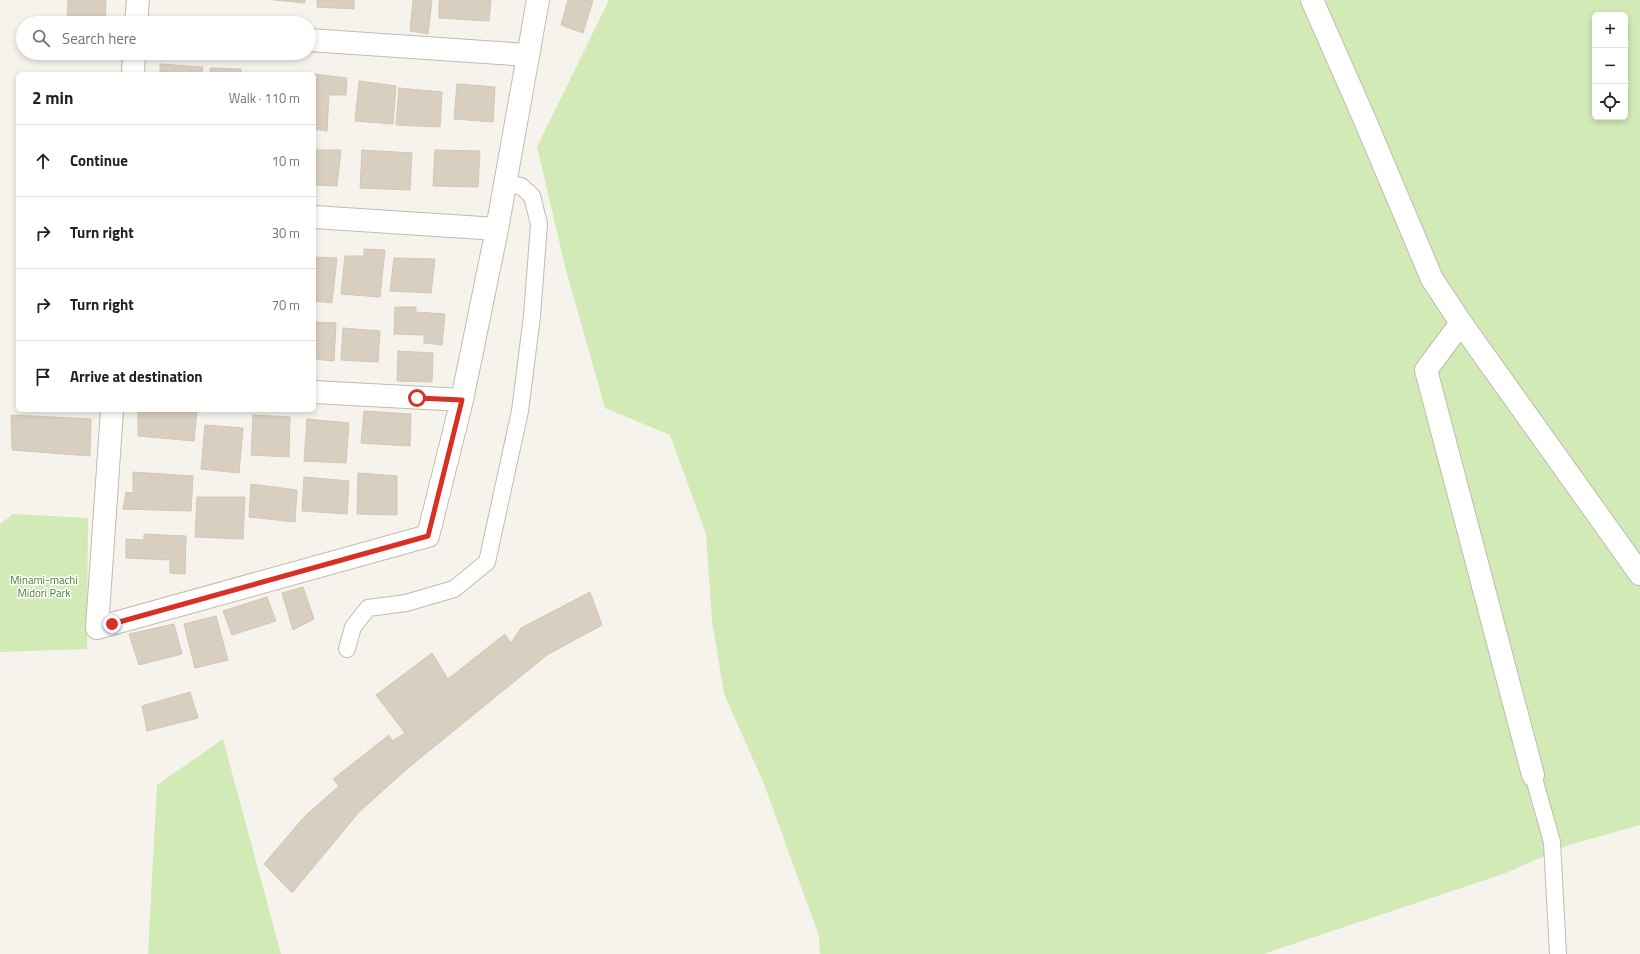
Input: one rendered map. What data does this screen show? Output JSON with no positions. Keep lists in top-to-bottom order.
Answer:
{
  "parks": ["Minami-machi Midori Park"],
  "page": {
    "map_buttons": ["+", "−"],
    "search": "Search here",
    "heading": ["2 min", "Walk · 110 m"],
    "list": [
      ["Continue", "10 m"],
      ["Turn right", "30 m"],
      ["Turn right", "70 m"],
      "Arrive at destination"
    ]
  }
}
